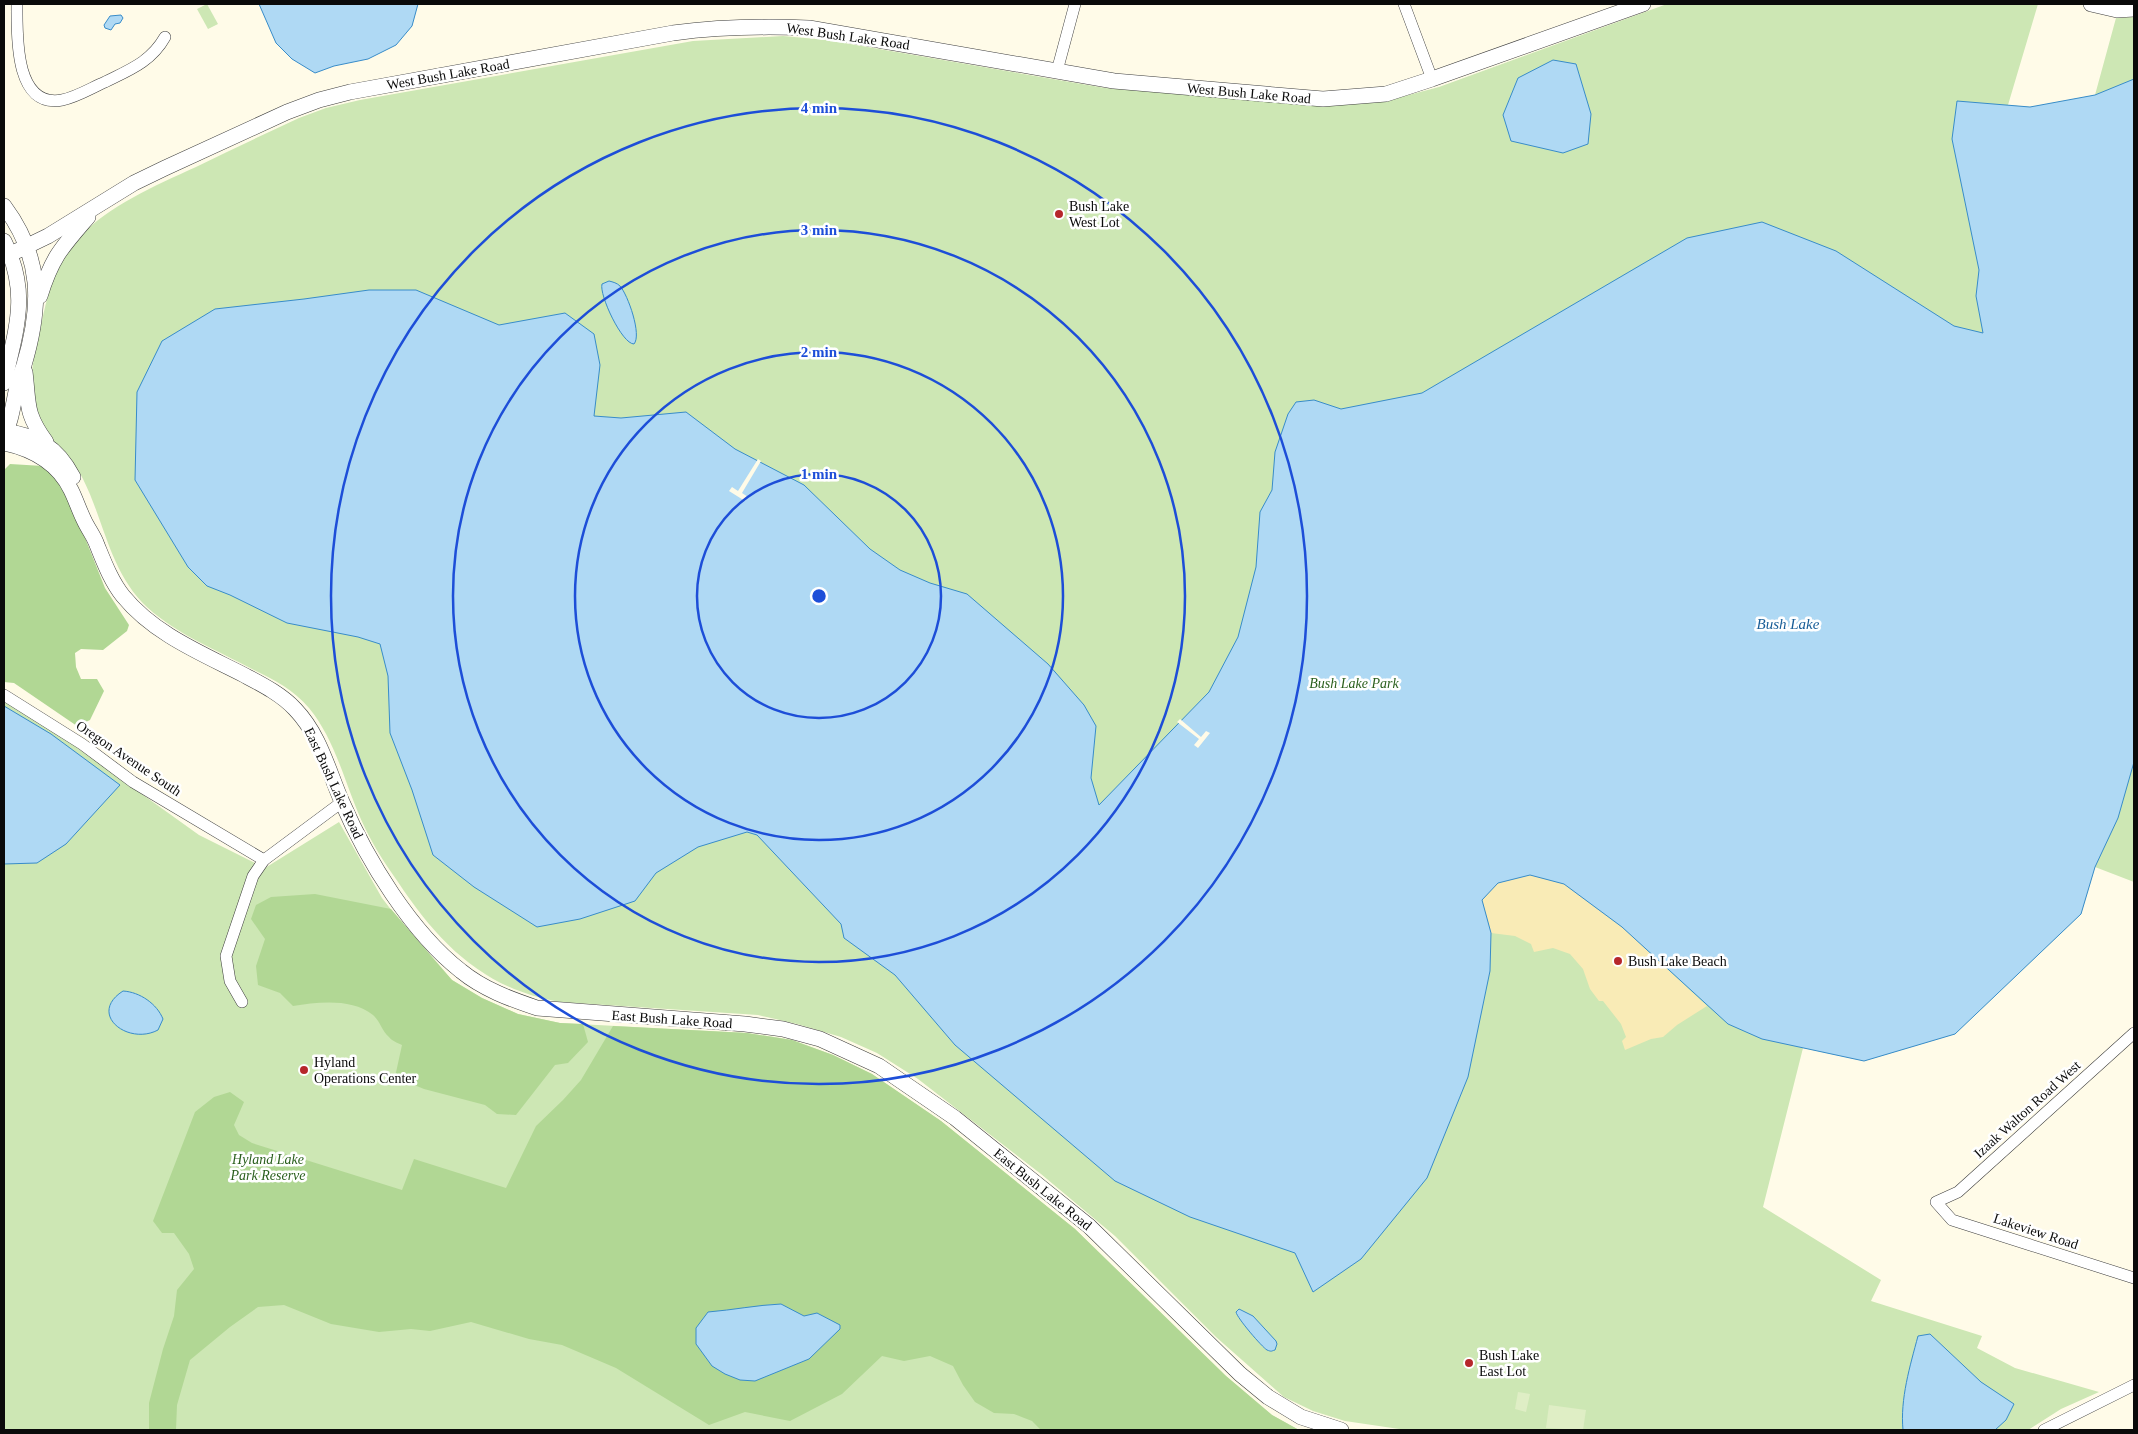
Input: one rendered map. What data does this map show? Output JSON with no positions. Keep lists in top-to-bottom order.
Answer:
{
  "streets": {
    "street": [
      "West Bush Lake Road",
      "Oregon Avenue South",
      "East Bush Lake Road",
      "Izaak Walton Road West",
      "Lakeview Road"
    ]
  },
  "crossings": [
    ["Izaak Walton Road West", "Lakeview Road"]
  ],
  "water": ["Bush Lake"],
  "parks": ["Bush Lake Park", "Hyland Lake Park Reserve"],
  "places": [
    "Bush Lake West Lot",
    "Bush Lake Beach",
    "Hyland Operations Center",
    "Bush Lake East Lot"
  ],
  "rings": [
    "4 min",
    "3 min",
    "2 min",
    "1 min"
  ]
}
